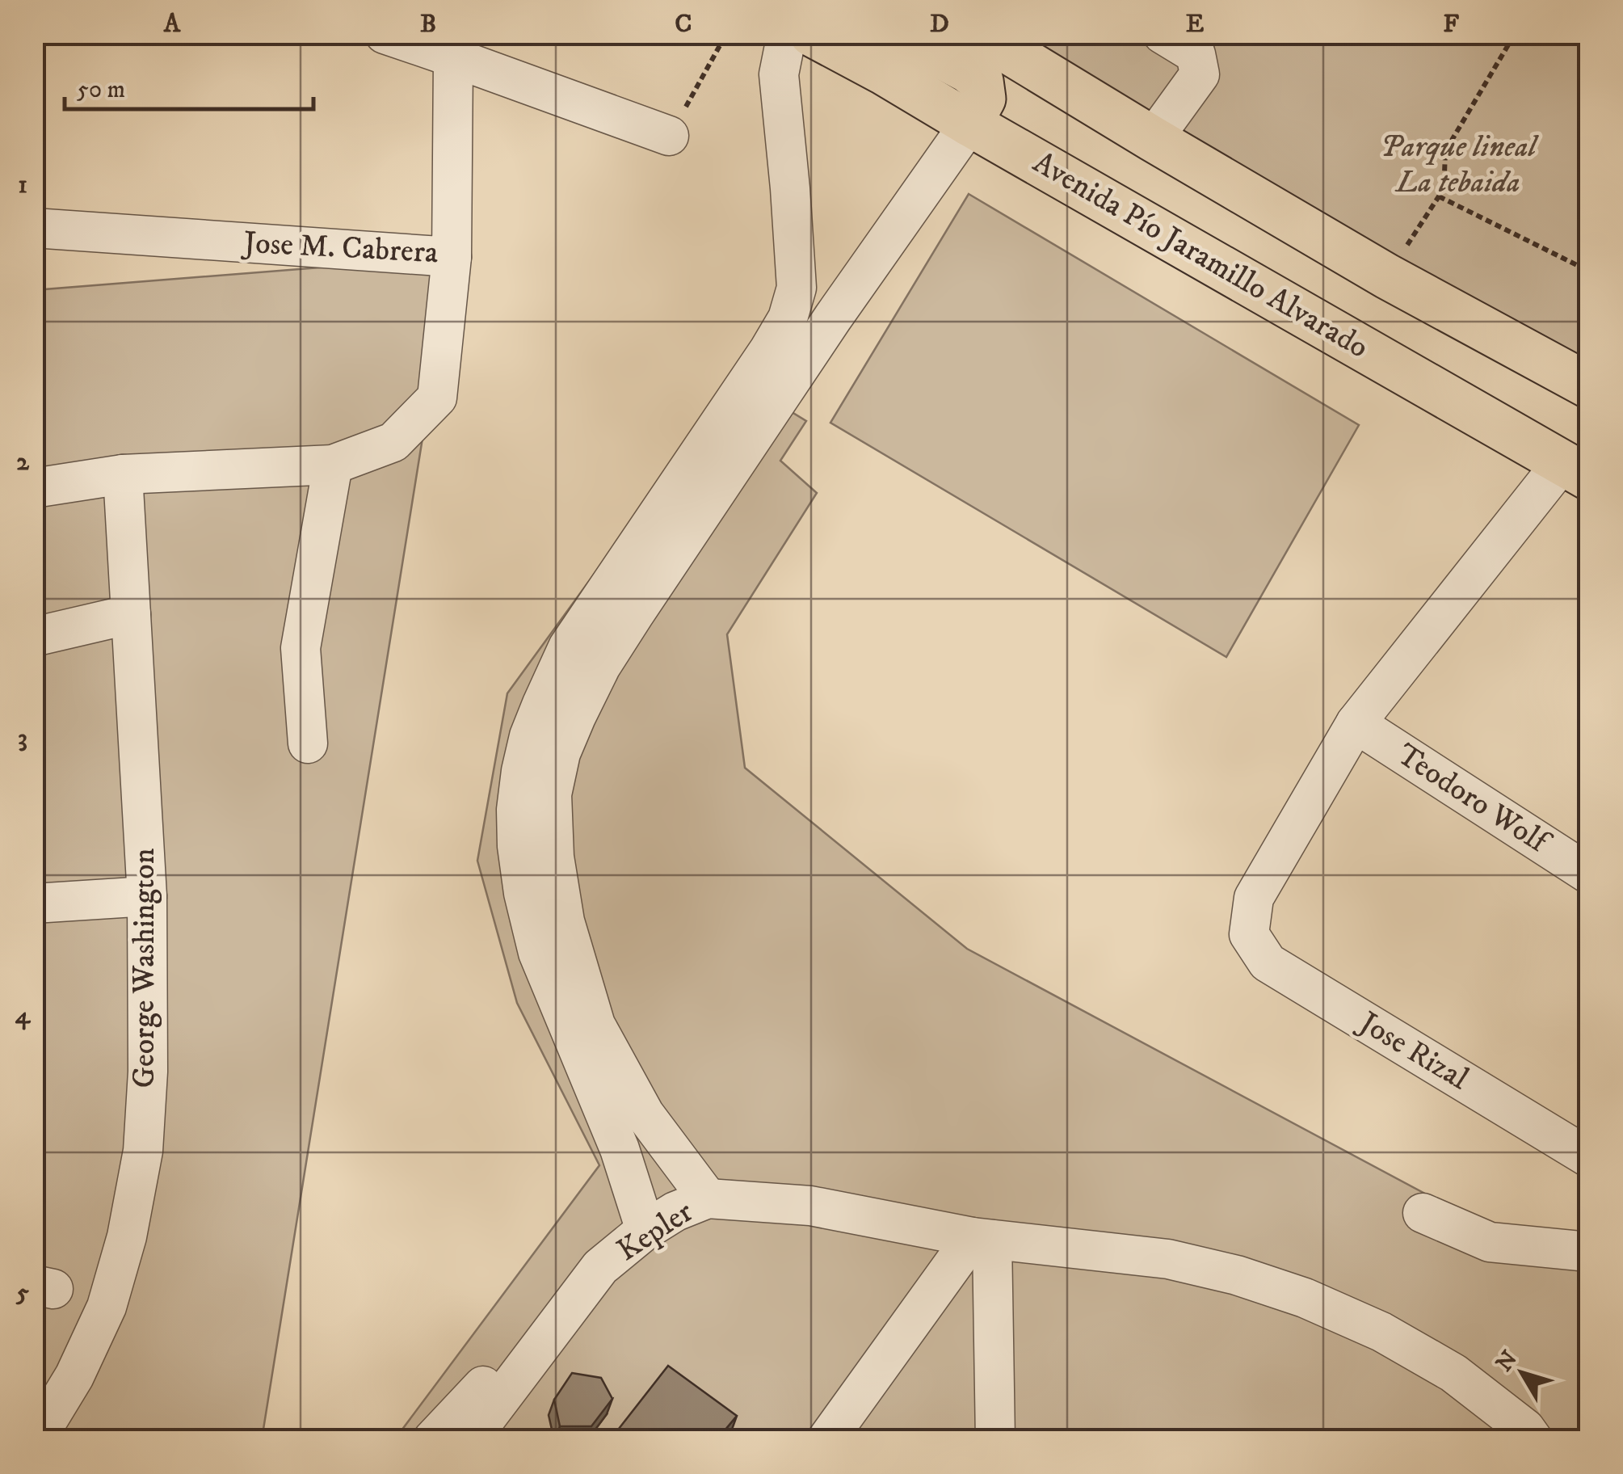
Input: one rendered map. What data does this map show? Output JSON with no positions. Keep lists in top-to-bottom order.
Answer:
{
  "streets": {
    "main road": ["Avenida Pío Jaramillo Alvarado"],
    "street": [
      "Jose M. Cabrera",
      "Teodoro Wolf",
      "George Washington",
      "Jose Rizal",
      "Kepler"
    ]
  },
  "crossings": [
    ["Teodoro Wolf", "Jose Rizal"]
  ],
  "parks": ["Parque lineal La tebaida"],
  "scale_bar": "50 m",
  "north": "top left",
  "grid": {
    "columns": [
      "A",
      "B",
      "C",
      "D",
      "E",
      "F"
    ],
    "rows": [
      "1",
      "2",
      "3",
      "4",
      "5"
    ]
  }
}
